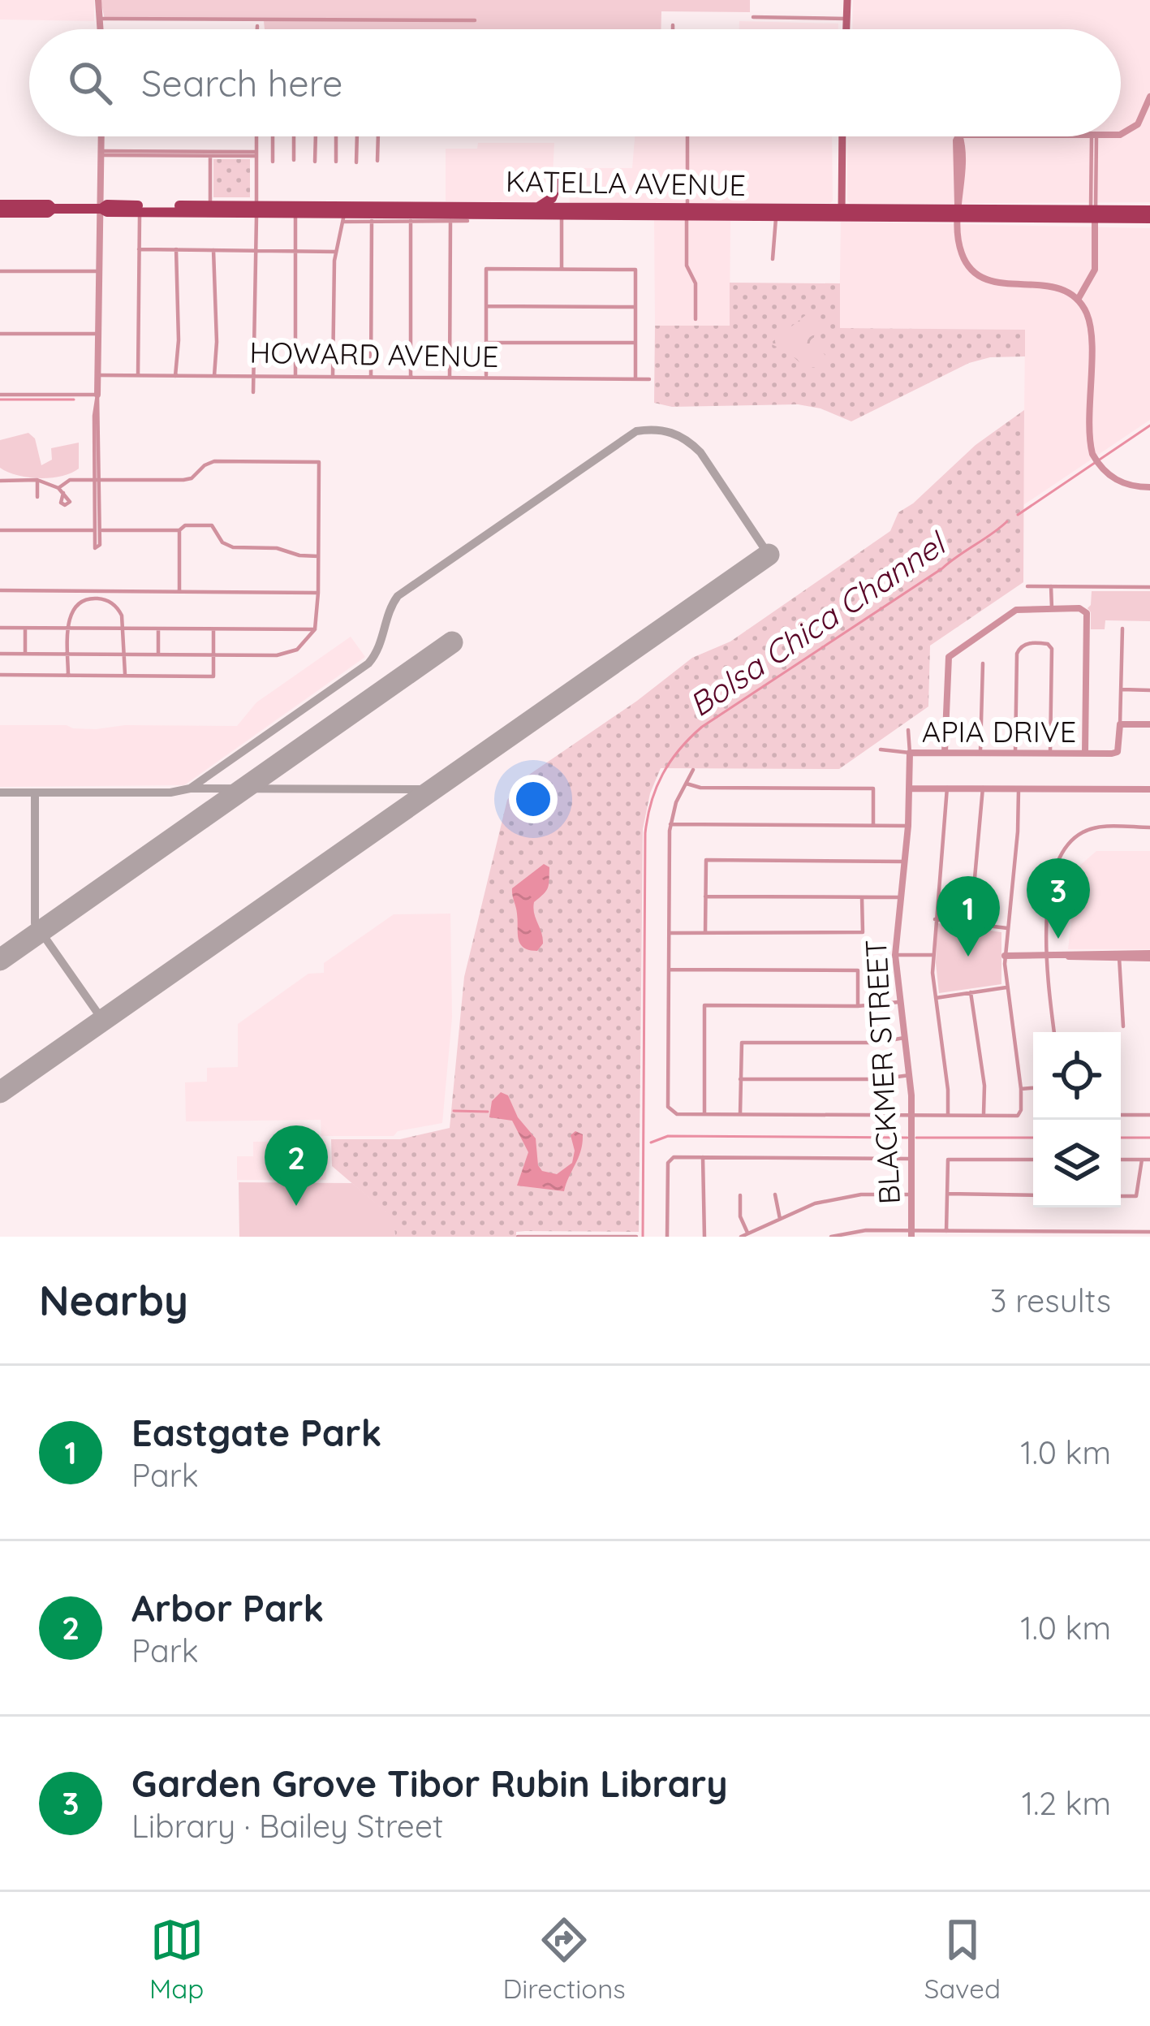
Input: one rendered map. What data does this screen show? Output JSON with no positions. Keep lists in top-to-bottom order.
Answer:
{
  "streets": {
    "main road": ["KATELLA AVENUE"],
    "street": ["HOWARD AVENUE", "APIA DRIVE", "BLACKMER STREET"]
  },
  "crossings": [
    ["APIA DRIVE", "BLACKMER STREET"]
  ],
  "water": ["Bolsa Chica Channel"],
  "page": {
    "search": "Search here",
    "pins": ["3", "1", "2"],
    "heading": ["Nearby", "3 results"],
    "list": [
      {
        "mark": "1",
        "name": "Eastgate Park",
        "note": "Park",
        "value": "1.0 km"
      },
      {
        "mark": "2",
        "name": "Arbor Park",
        "note": "Park",
        "value": "1.0 km"
      },
      {
        "mark": "3",
        "name": "Garden Grove Tibor Rubin Library",
        "note": "Library · Bailey Street",
        "value": "1.2 km"
      }
    ],
    "nav": ["Map", "Directions", "Saved"]
  }
}
